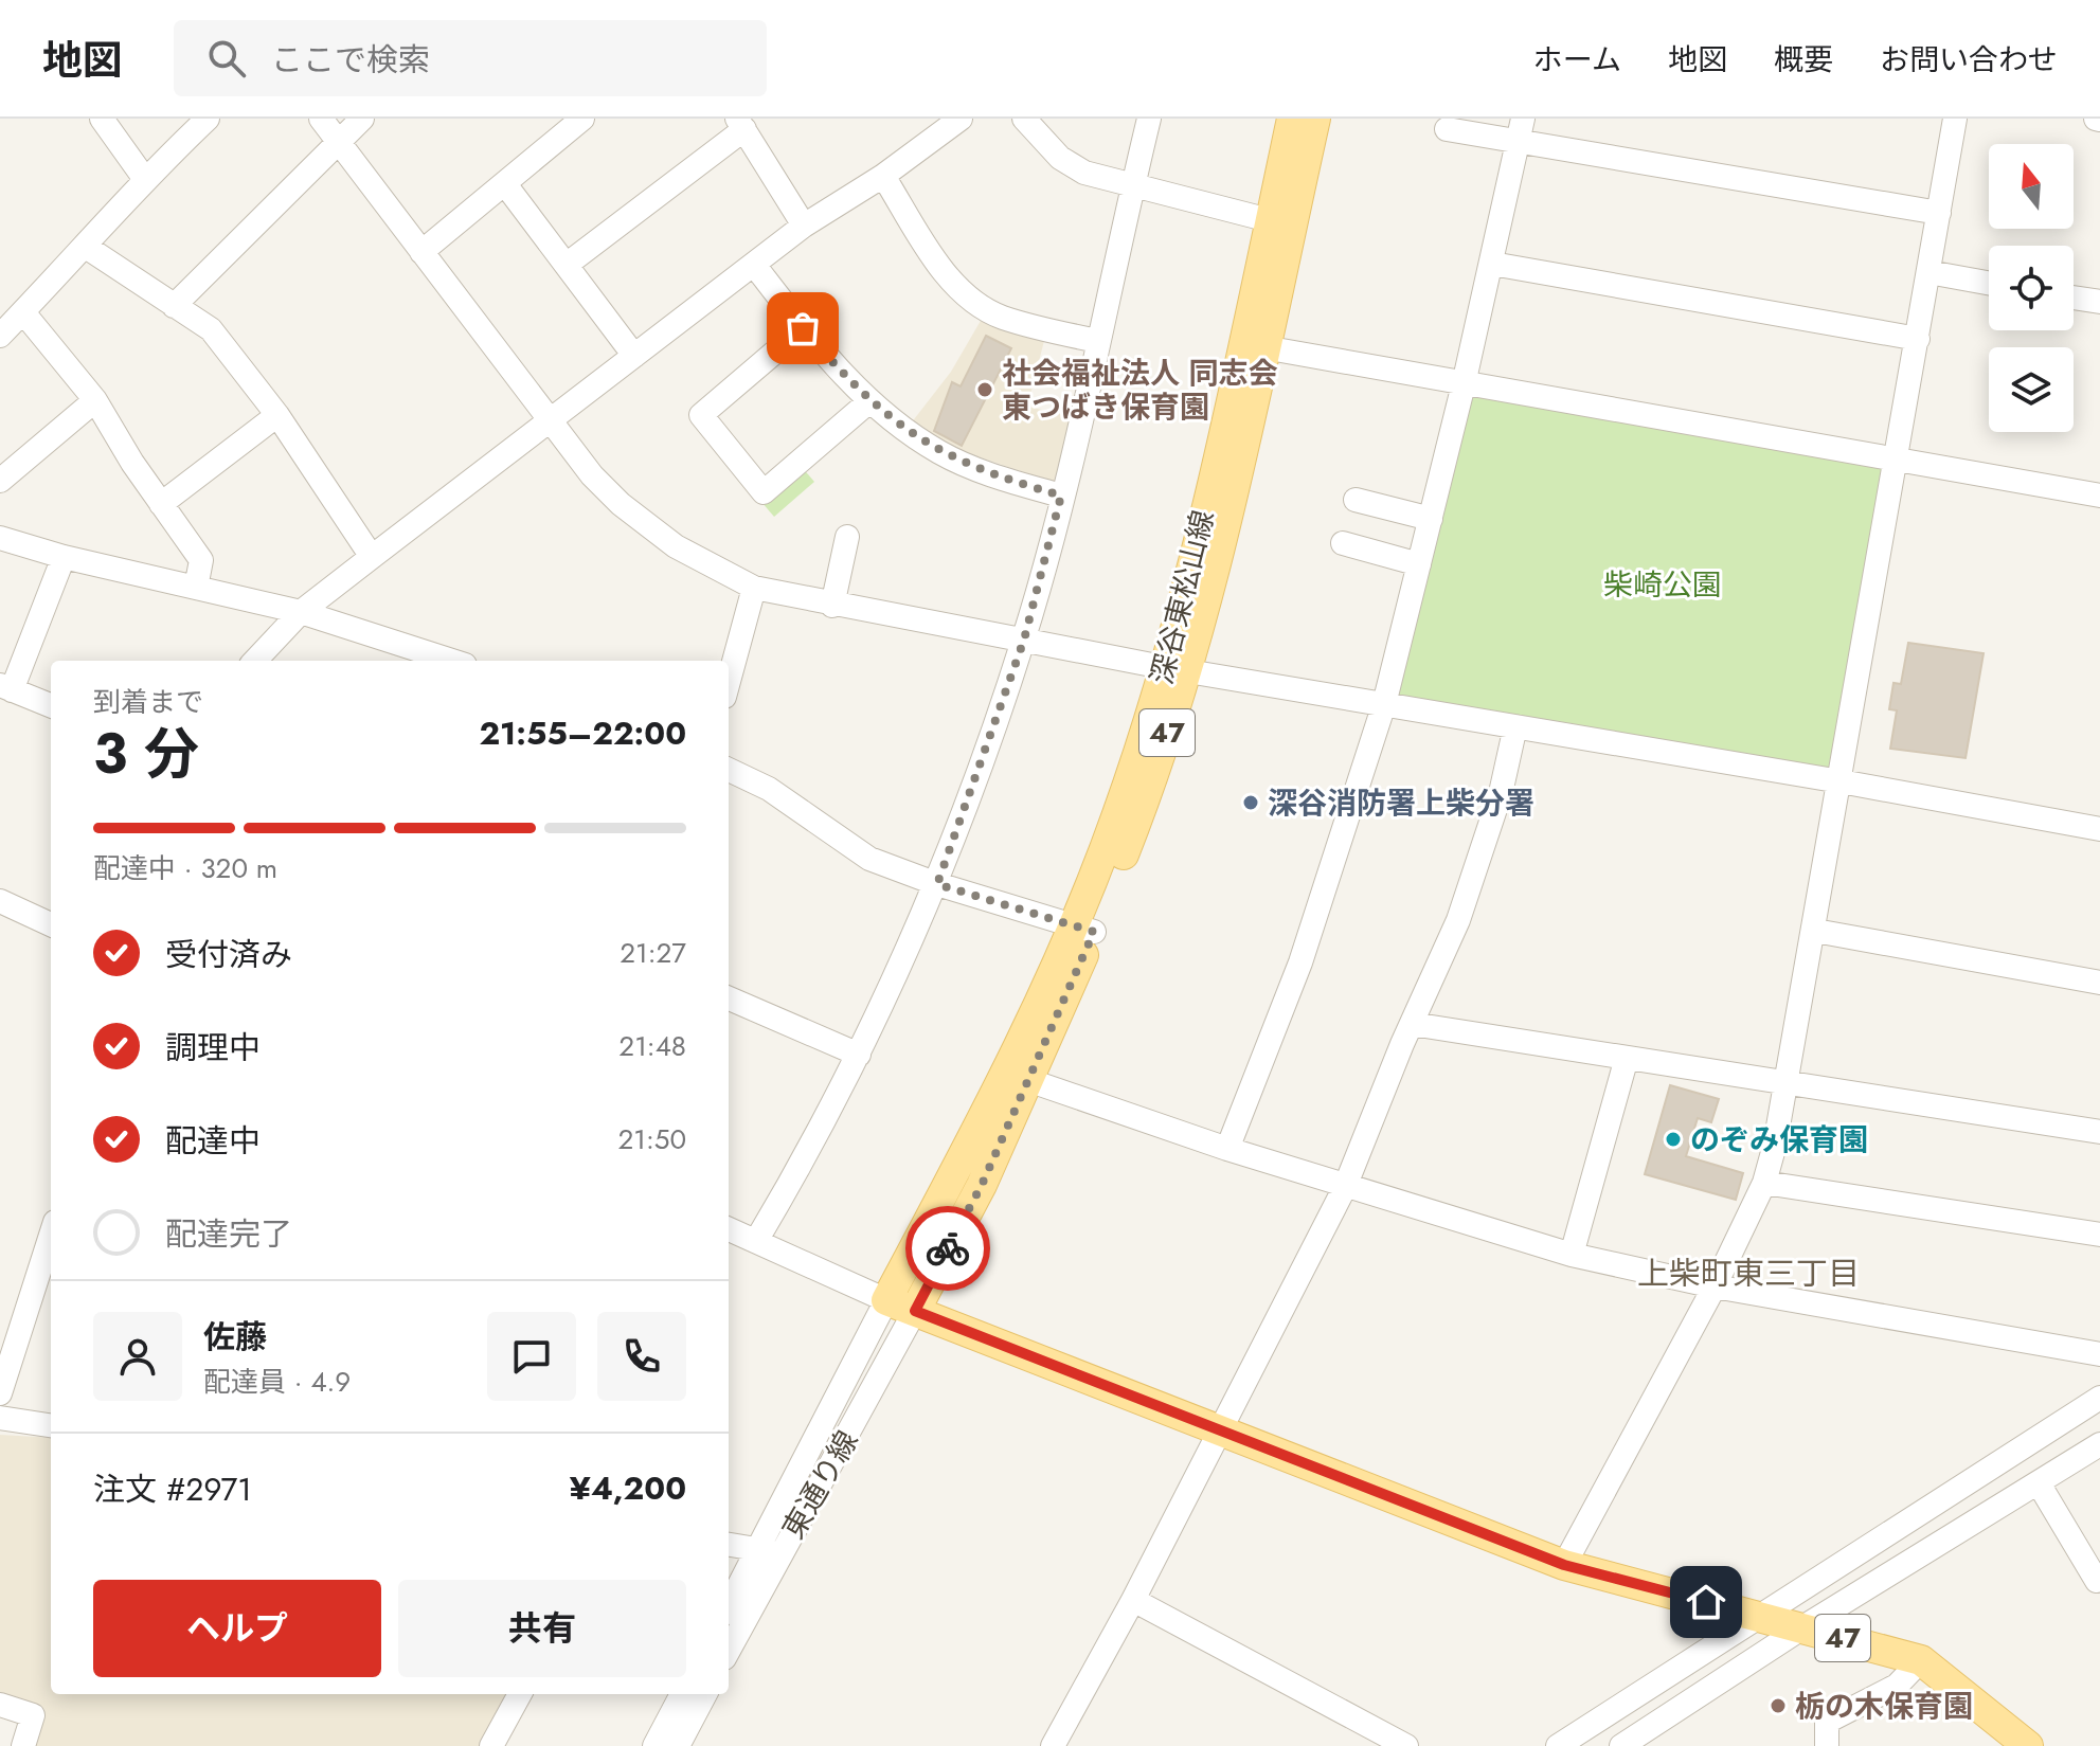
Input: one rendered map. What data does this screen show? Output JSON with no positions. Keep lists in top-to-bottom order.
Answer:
{
  "streets": {
    "main road": ["深谷東松山線", "47"],
    "street": ["東通り線"]
  },
  "crossings": [
    ["深谷東松山線", "47"],
    ["深谷東松山線", "東通り線"],
    ["47", "東通り線"]
  ],
  "districts": ["上柴町東三丁目"],
  "parks": ["柴崎公園"],
  "places": [
    "社会福祉法人 同志会 東つばき保育園",
    "深谷消防署上柴分署",
    "のぞみ保育園",
    "栃の木保育園"
  ],
  "north": "top",
  "page": {
    "header": "地図",
    "search": "ここで検索",
    "nav": [
      "ホーム",
      "地図",
      "概要",
      "お問い合わせ"
    ],
    "heading": ["3 分", "到着まで", "21:55–22:00"],
    "panel": [
      "佐藤",
      "配達員 · 4.9",
      "注文 #2971",
      "¥4,200"
    ],
    "bar": "配達中 · 320 m",
    "list": [
      ["受付済み", "21:27"],
      ["調理中", "21:48"],
      ["配達中", "21:50"],
      "配達完了"
    ],
    "buttons": ["ヘルプ", "共有"]
  }
}
